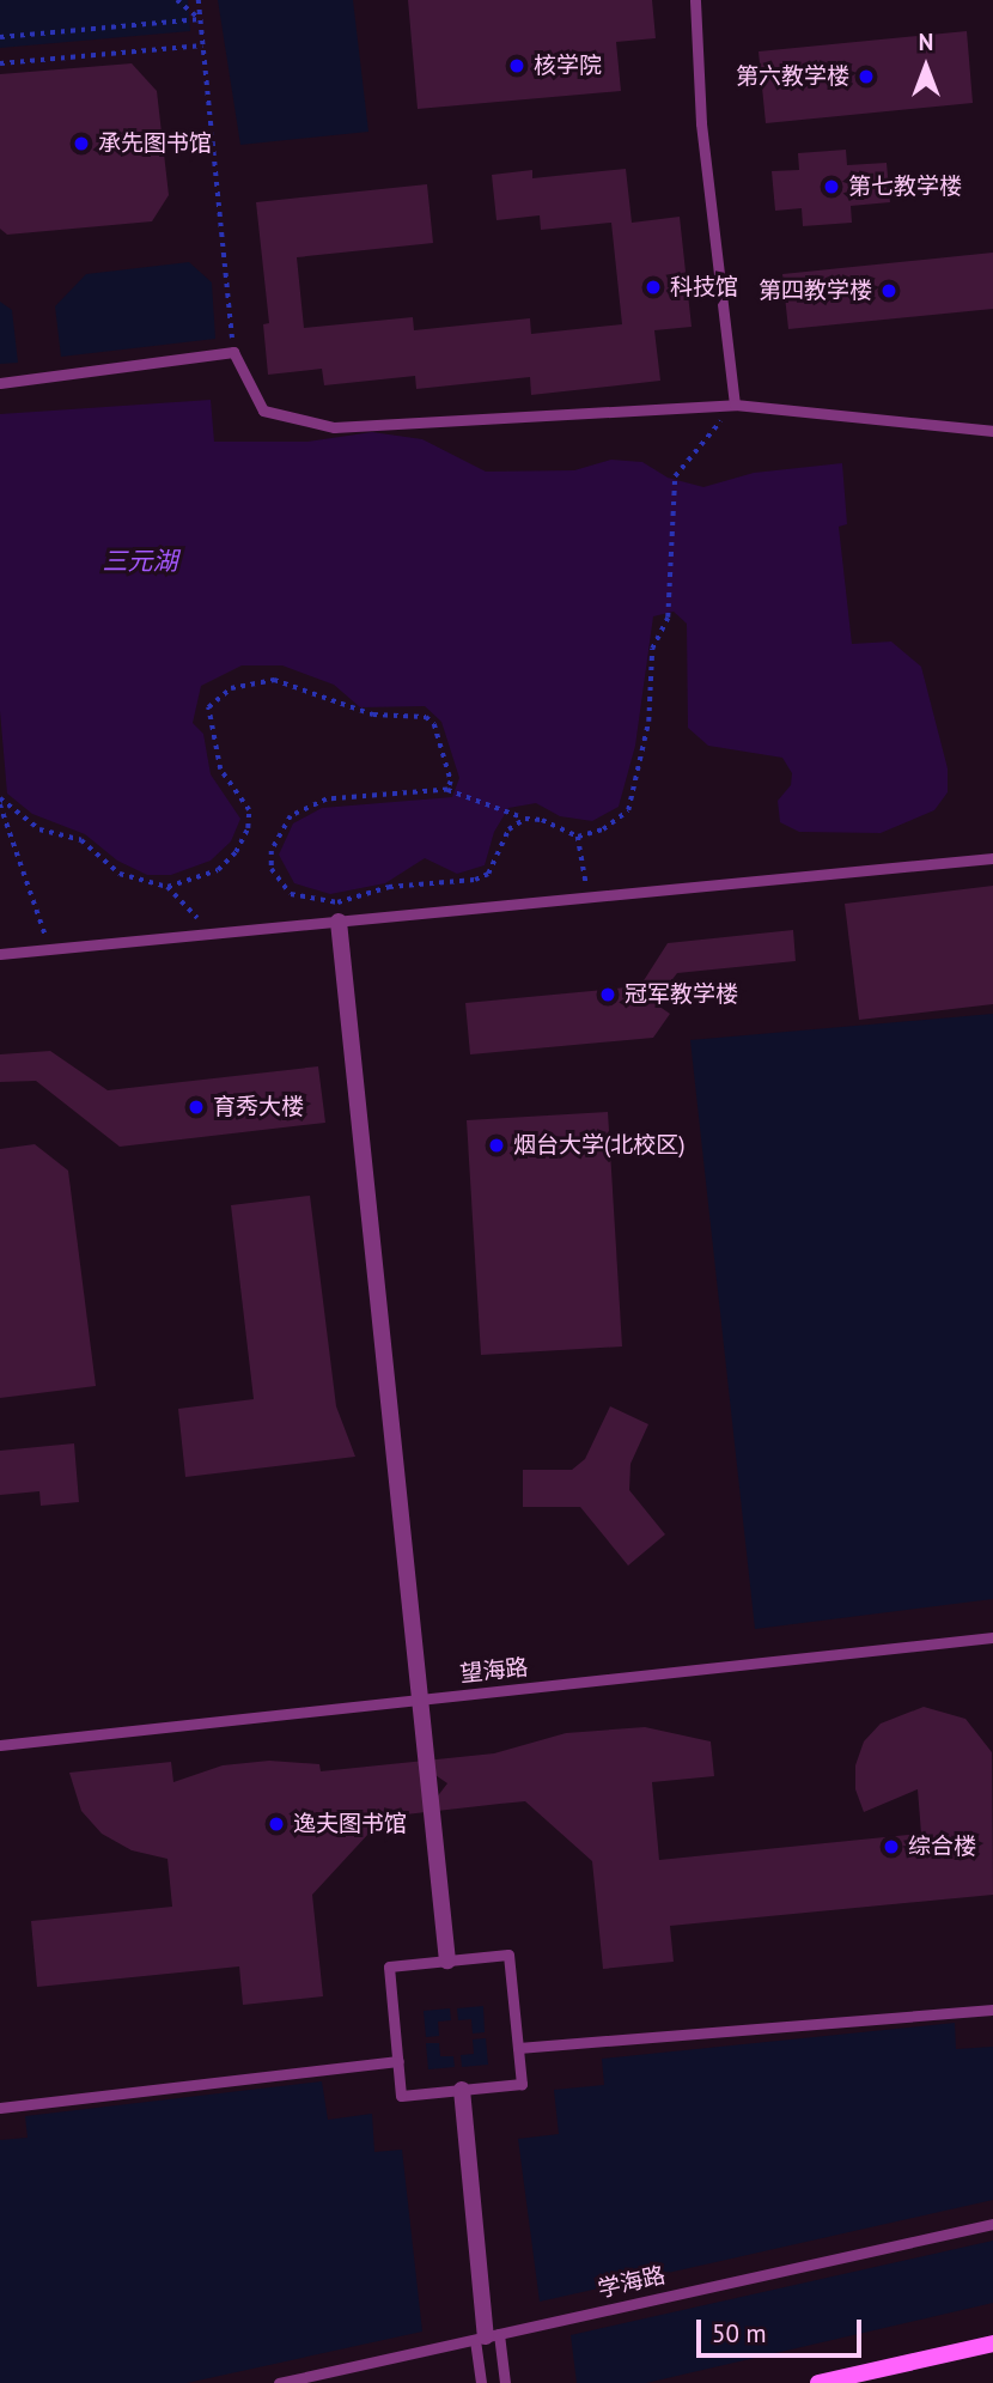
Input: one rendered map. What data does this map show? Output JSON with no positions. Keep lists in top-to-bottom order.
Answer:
{
  "streets": {
    "lane": ["望海路", "学海路"]
  },
  "water": ["三元湖"],
  "places": [
    "核学院",
    "第六教学楼",
    "承先图书馆",
    "第七教学楼",
    "科技馆",
    "第四教学楼",
    "冠军教学楼",
    "育秀大楼",
    "烟台大学(北校区)",
    "逸夫图书馆",
    "综合楼"
  ],
  "scale_bar": "50 m",
  "north": "top"
}
